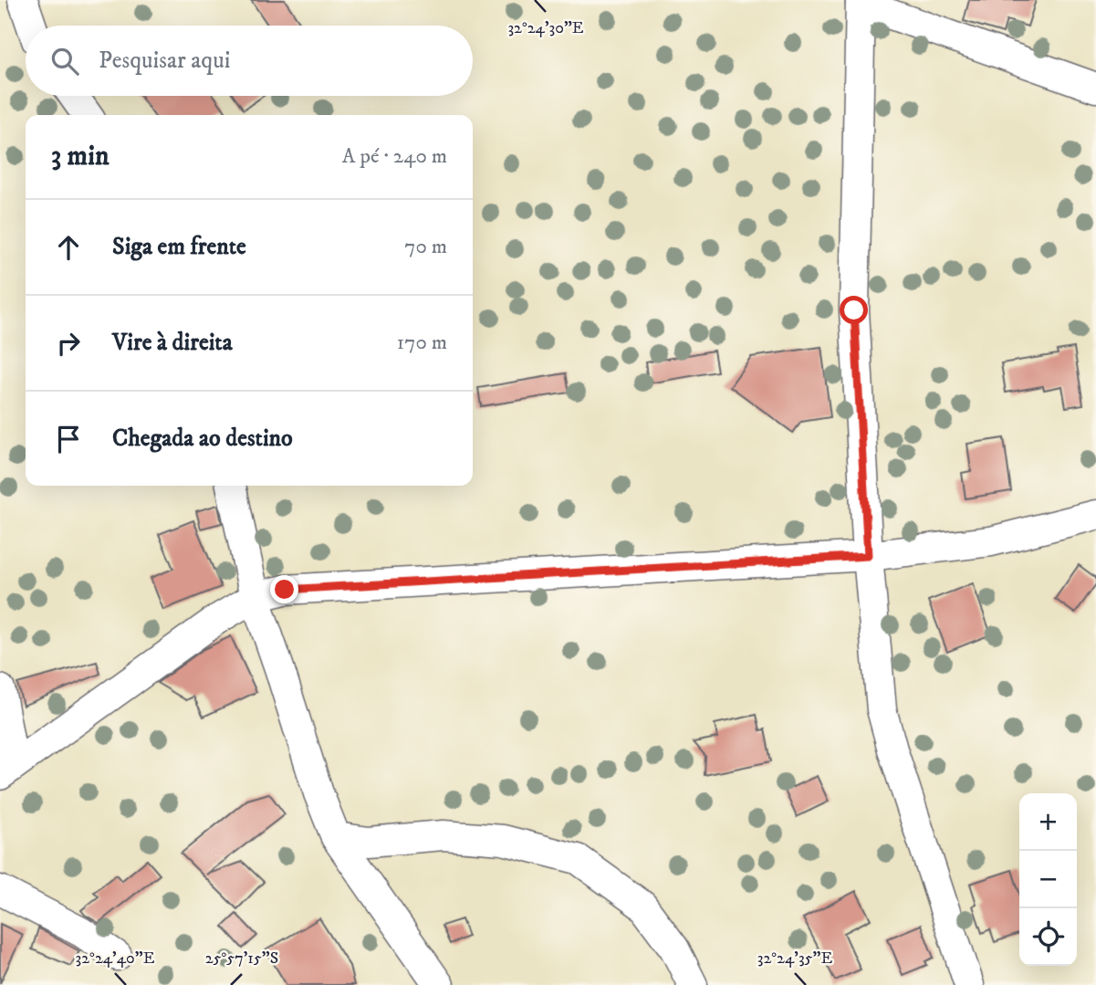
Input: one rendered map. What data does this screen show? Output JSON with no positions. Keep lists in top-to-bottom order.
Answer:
{
  "page": {
    "search": "Pesquisar aqui",
    "heading": ["3 min", "A pé · 240 m"],
    "list": [
      ["Siga em frente", "70 m"],
      ["Vire à direita", "170 m"],
      "Chegada ao destino"
    ],
    "map_buttons": ["+", "−"]
  },
  "coordinates": [
    "32°24'30\"E",
    "32°24'40\"E",
    "32°24'35\"E",
    "25°57'15\"S"
  ]
}
